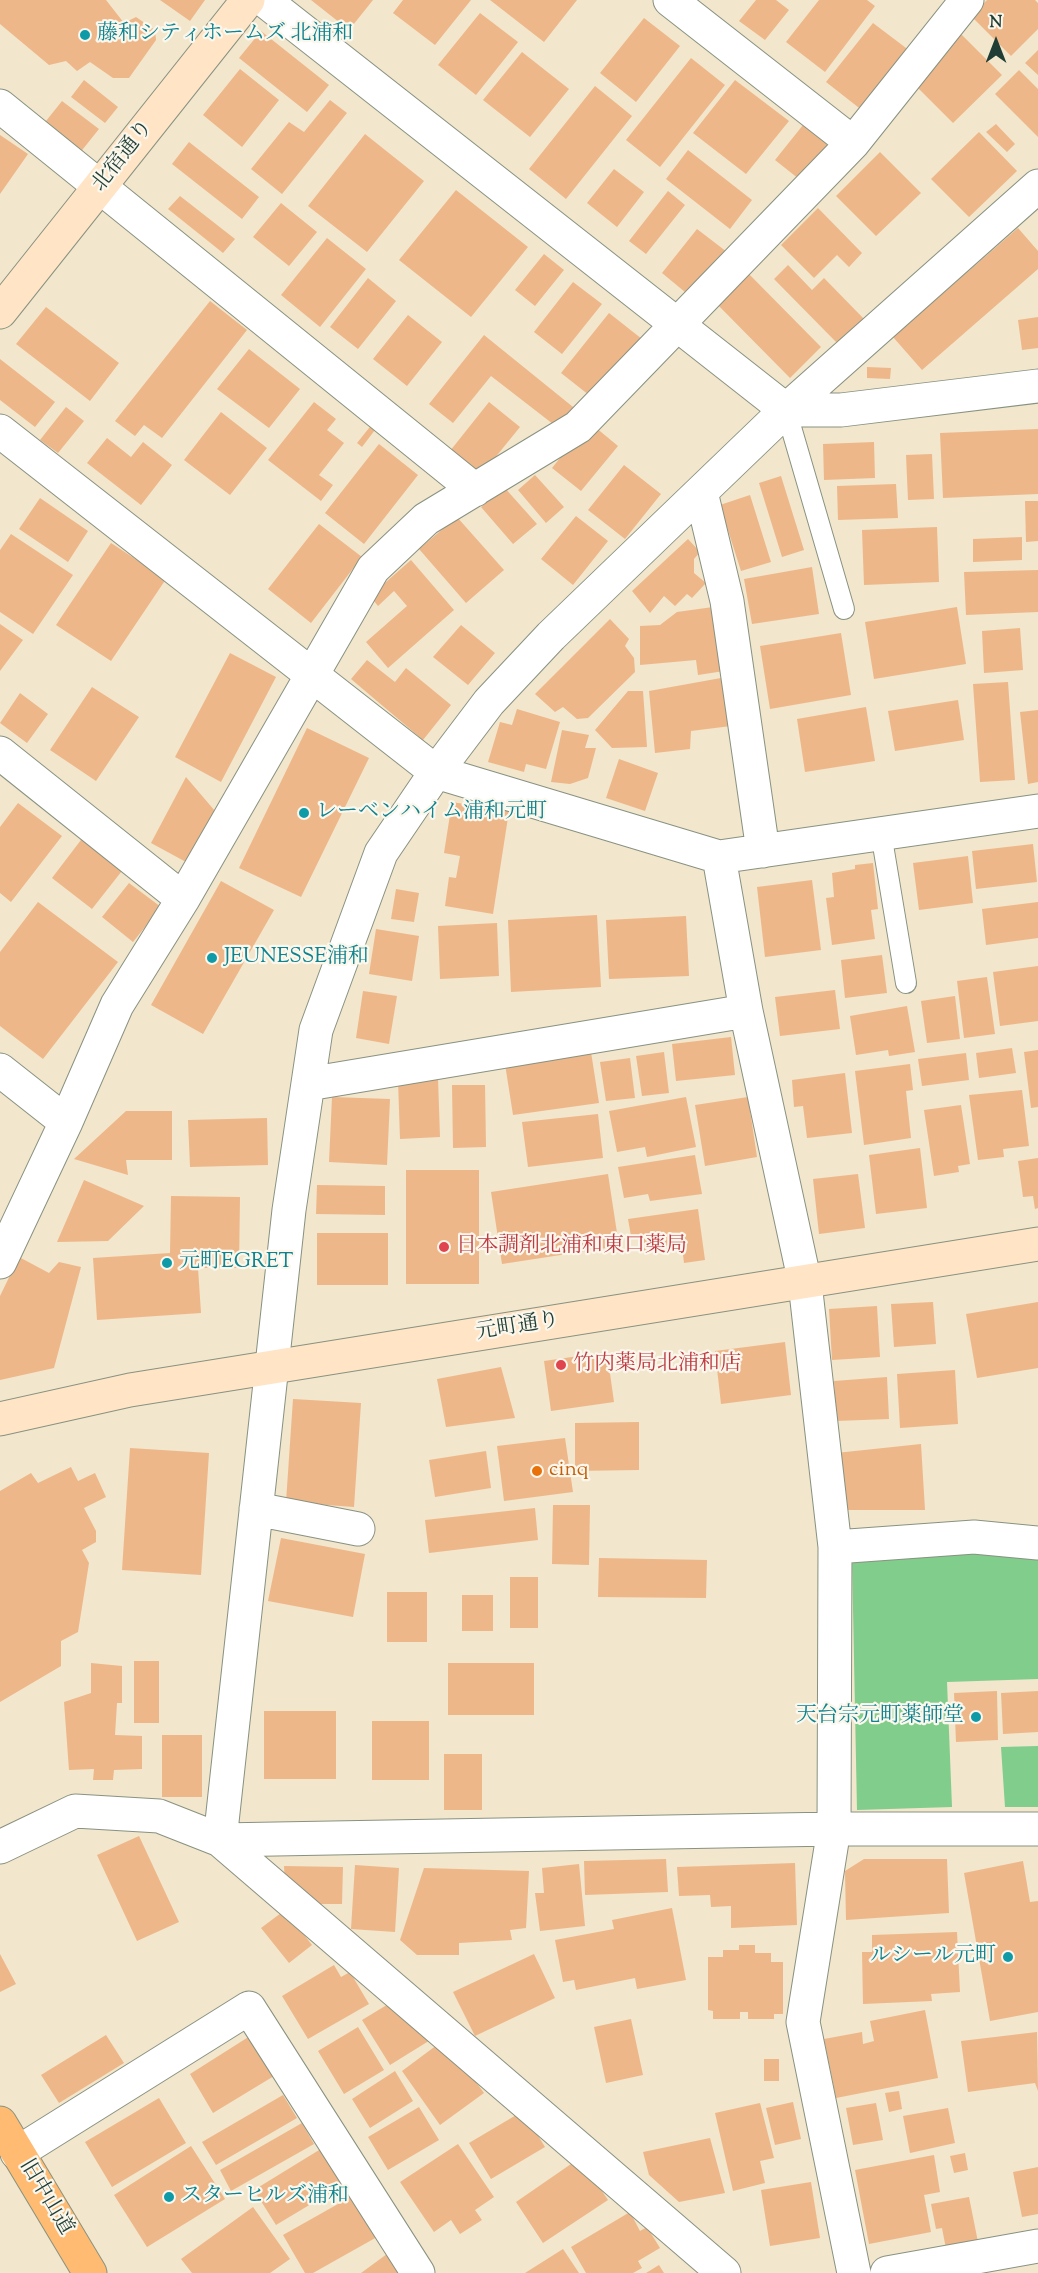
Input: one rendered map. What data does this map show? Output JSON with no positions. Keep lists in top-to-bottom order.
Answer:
{
  "streets": {
    "main road": ["旧中山道"],
    "street": ["北宿通り", "元町通り"]
  },
  "places": [
    "藤和シティホームズ 北浦和",
    "レーベンハイム浦和元町",
    "JEUNESSE浦和",
    "日本調剤北浦和東口薬局",
    "元町EGRET",
    "竹内薬局北浦和店",
    "cinq",
    "天台宗元町薬師堂",
    "ルシール元町",
    "スターヒルズ浦和"
  ],
  "north": "top"
}
